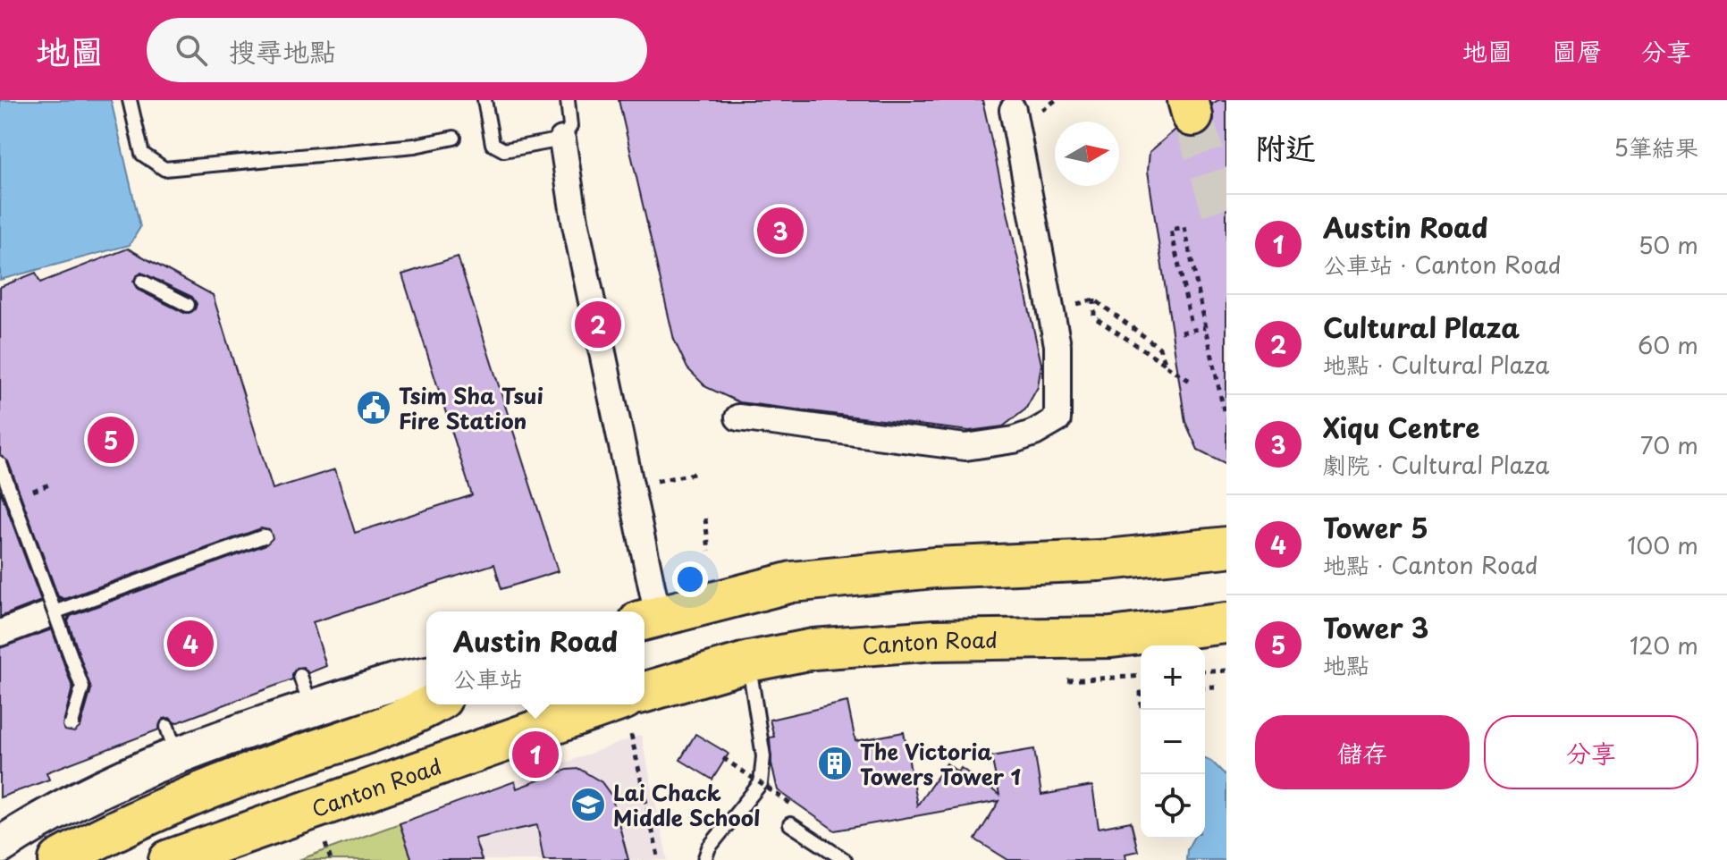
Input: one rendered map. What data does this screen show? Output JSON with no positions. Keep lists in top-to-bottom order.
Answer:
{
  "streets": {
    "main road": ["Canton Road"]
  },
  "places": {
    "public building": ["Tsim Sha Tsui Fire Station"],
    "building": ["The Victoria Towers Tower 1"],
    "school or university": ["Lai Chack Middle School"]
  },
  "north": "right",
  "page": {
    "header": "地圖",
    "search": "搜尋地點",
    "nav": ["地圖", "圖層", "分享"],
    "heading": ["附近", "5筆結果"],
    "list": [
      {
        "mark": "1",
        "name": "Austin Road",
        "note": "公車站 · Canton Road",
        "value": "50 m"
      },
      {
        "mark": "2",
        "name": "Cultural Plaza",
        "note": "地點 · Cultural Plaza",
        "value": "60 m"
      },
      {
        "mark": "3",
        "name": "Xiqu Centre",
        "note": "劇院 · Cultural Plaza",
        "value": "70 m"
      },
      {
        "mark": "4",
        "name": "Tower 5",
        "note": "地點 · Canton Road",
        "value": "100 m"
      },
      {
        "mark": "5",
        "name": "Tower 3",
        "note": "地點",
        "value": "120 m"
      }
    ],
    "pins": [
      "3",
      "2",
      "5",
      "4",
      "1"
    ],
    "popup": ["Austin Road", "公車站"],
    "map_buttons": ["+", "−"],
    "buttons": ["儲存", "分享"]
  }
}
